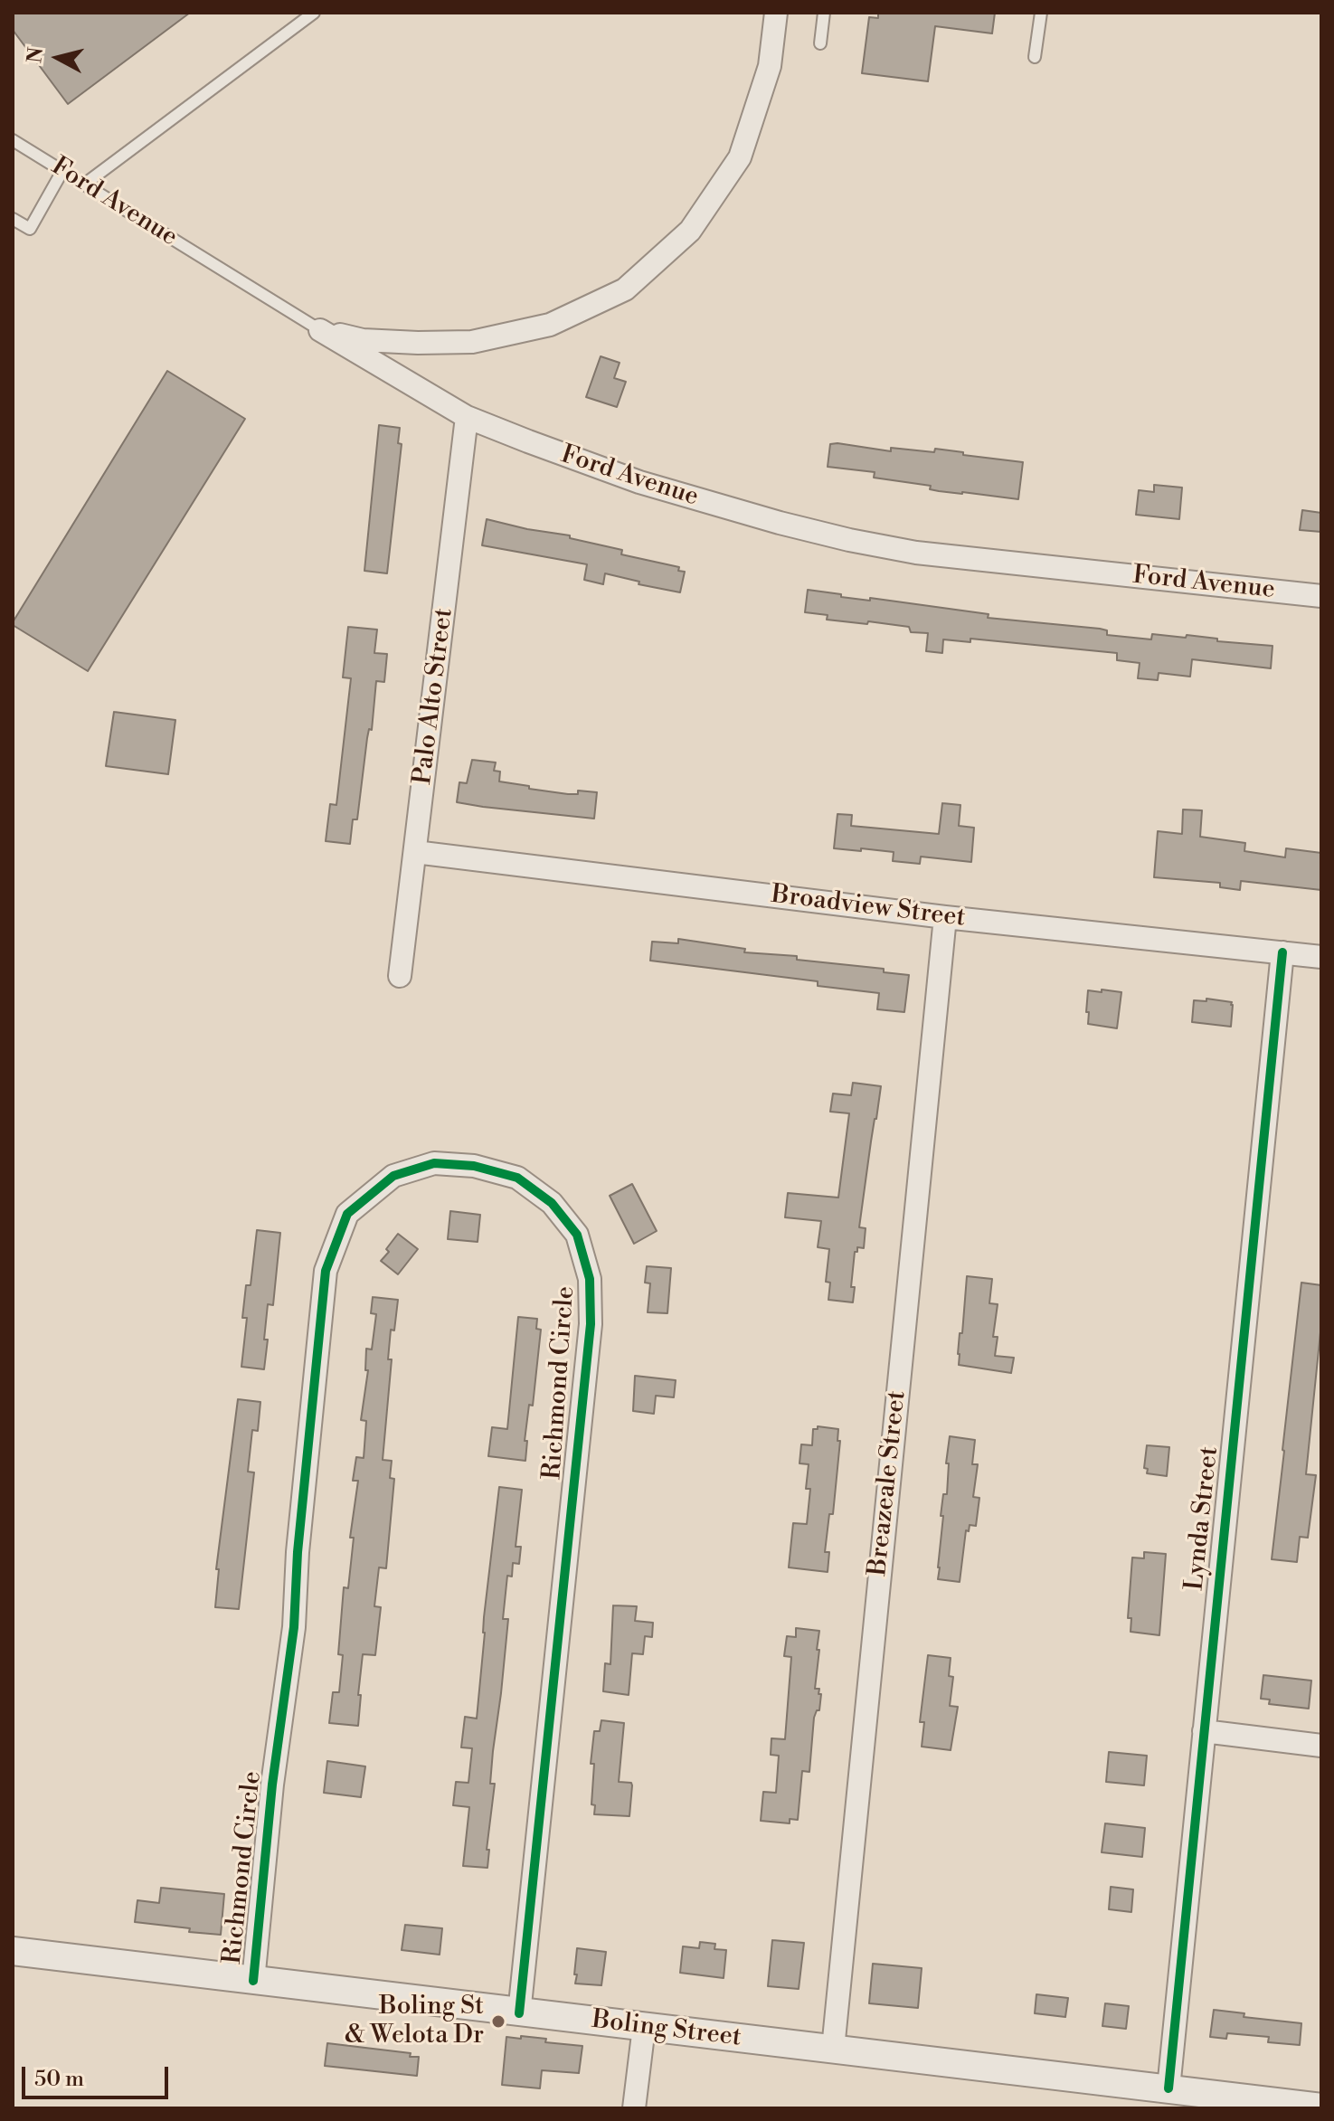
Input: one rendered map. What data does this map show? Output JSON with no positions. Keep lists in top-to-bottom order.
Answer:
{
  "streets": {
    "street": [
      "Ford Avenue",
      "Palo Alto Street",
      "Broadview Street",
      "Richmond Circle",
      "Breazeale Street",
      "Lynda Street",
      "Boling Street"
    ]
  },
  "crossings": [
    ["Ford Avenue", "Palo Alto Street"],
    ["Palo Alto Street", "Broadview Street"],
    ["Broadview Street", "Breazeale Street"],
    ["Broadview Street", "Lynda Street"],
    ["Richmond Circle", "Boling Street"],
    ["Breazeale Street", "Boling Street"],
    ["Lynda Street", "Boling Street"]
  ],
  "places": ["Boling St & Welota Dr"],
  "scale_bar": "50 m",
  "north": "left"
}
